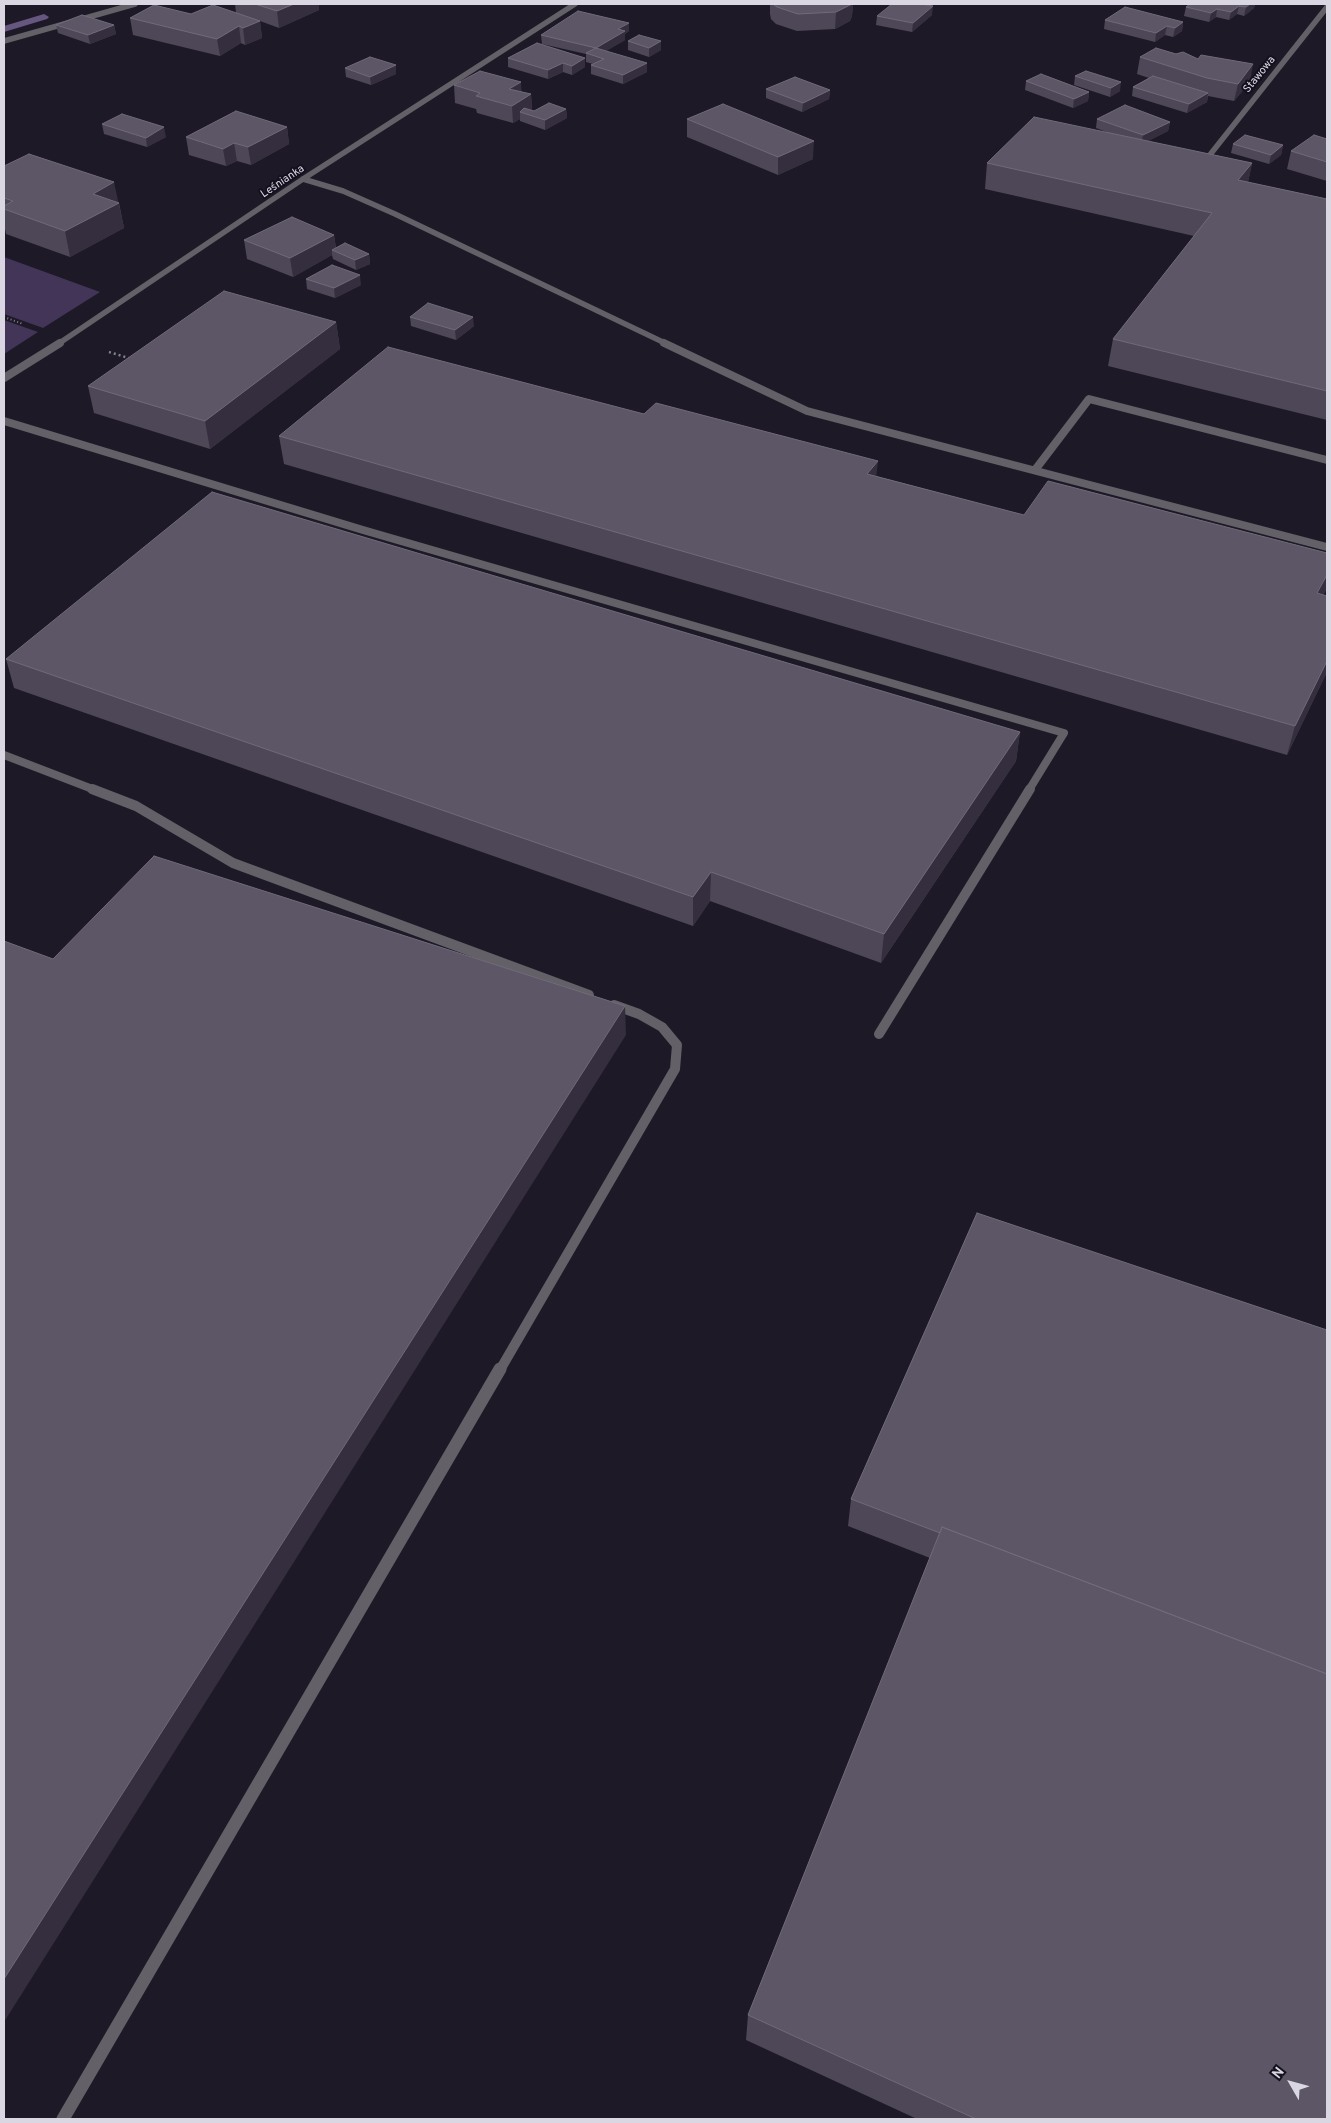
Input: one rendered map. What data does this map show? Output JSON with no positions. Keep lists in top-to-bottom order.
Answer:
{
  "streets": {
    "street": ["Stawowa", "Leśnianka"]
  },
  "north": "top left"
}
